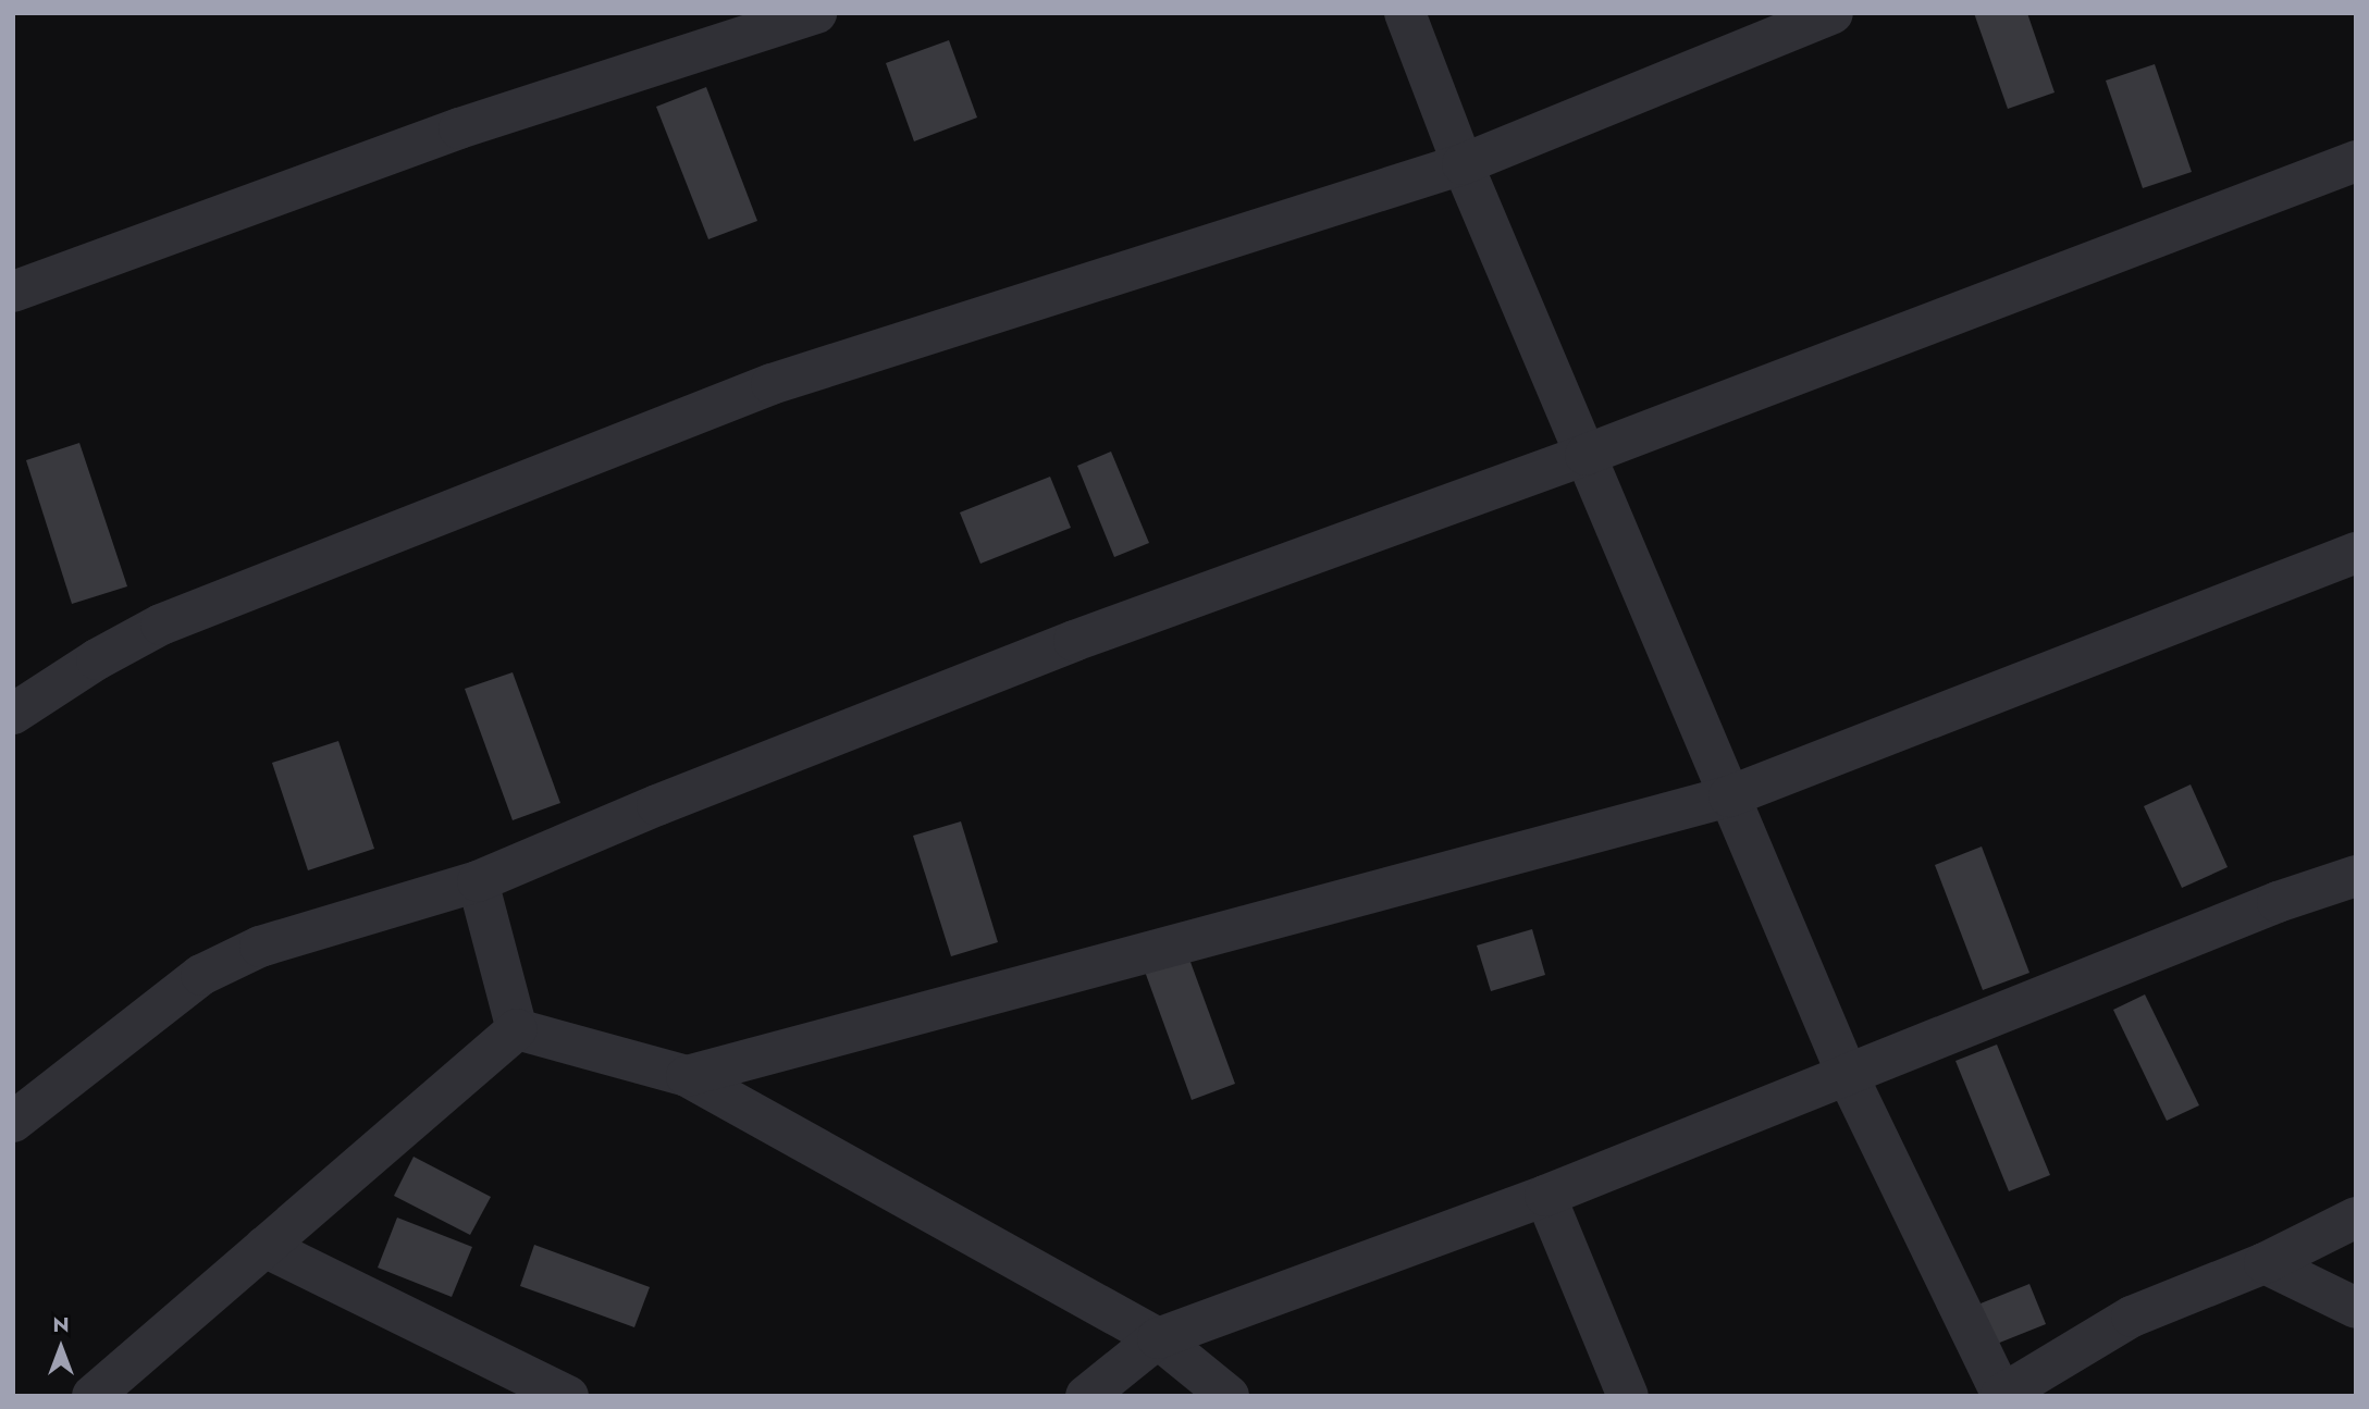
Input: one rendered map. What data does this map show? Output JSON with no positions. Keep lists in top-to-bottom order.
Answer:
{
  "north": "top"
}
